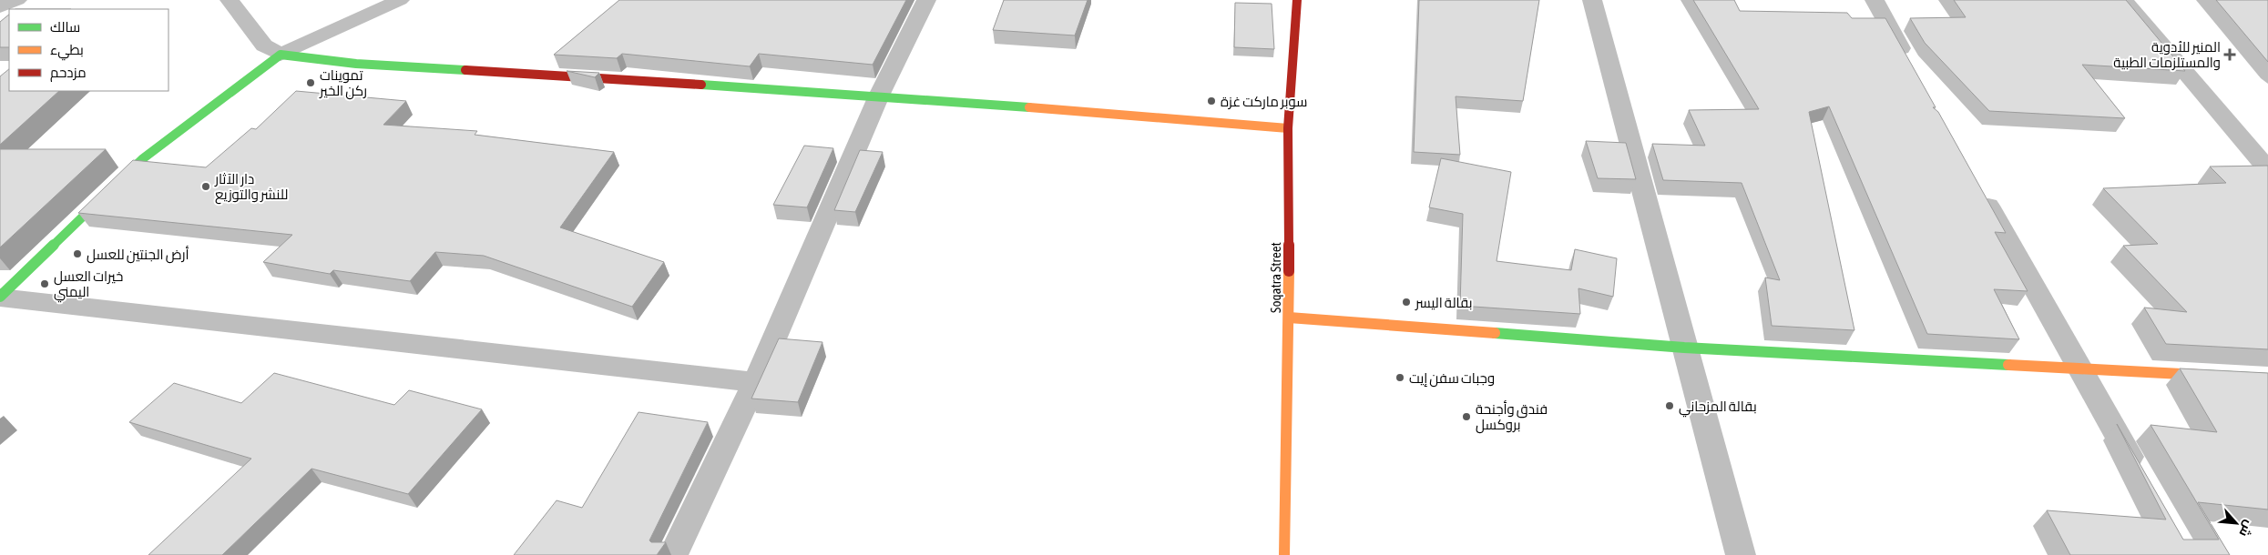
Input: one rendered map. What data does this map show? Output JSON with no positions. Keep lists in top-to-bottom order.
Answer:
{
  "streets": {
    "street": ["Soqatra Street"]
  },
  "places": {
    "health": ["المنير للأدوية والمستلزمات الطبية"],
    "other": [
      "تموينات ركن الخير",
      "سوبر ماركت غزة",
      "دار الآثار للنشر والتوزيع",
      "أرض الجنتين للعسل",
      "خيرات العسل اليمني",
      "بقالة اليسر",
      "وجبات سفن إيت",
      "بقالة المزحاني",
      "فندق وأجنحة بروكسل"
    ]
  },
  "legend": ["سالك", "بطيء", "مزدحم"],
  "north": "bottom right"
}
